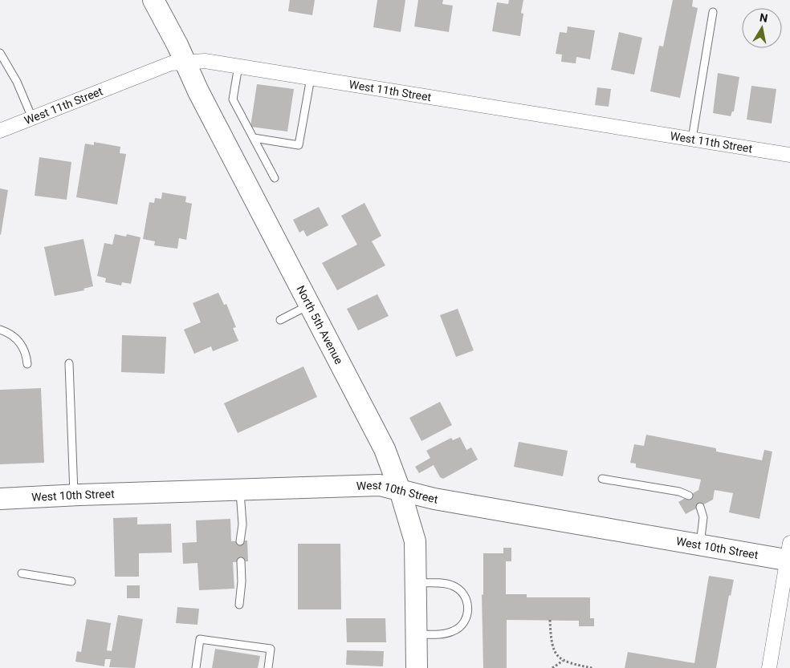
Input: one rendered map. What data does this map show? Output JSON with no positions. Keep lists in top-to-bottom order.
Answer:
{
  "streets": {
    "street": ["West 11th Street", "North 5th Avenue", "West 10th Street"]
  },
  "crossings": [
    ["West 11th Street", "North 5th Avenue"],
    ["North 5th Avenue", "West 10th Street"]
  ],
  "north": "top"
}
